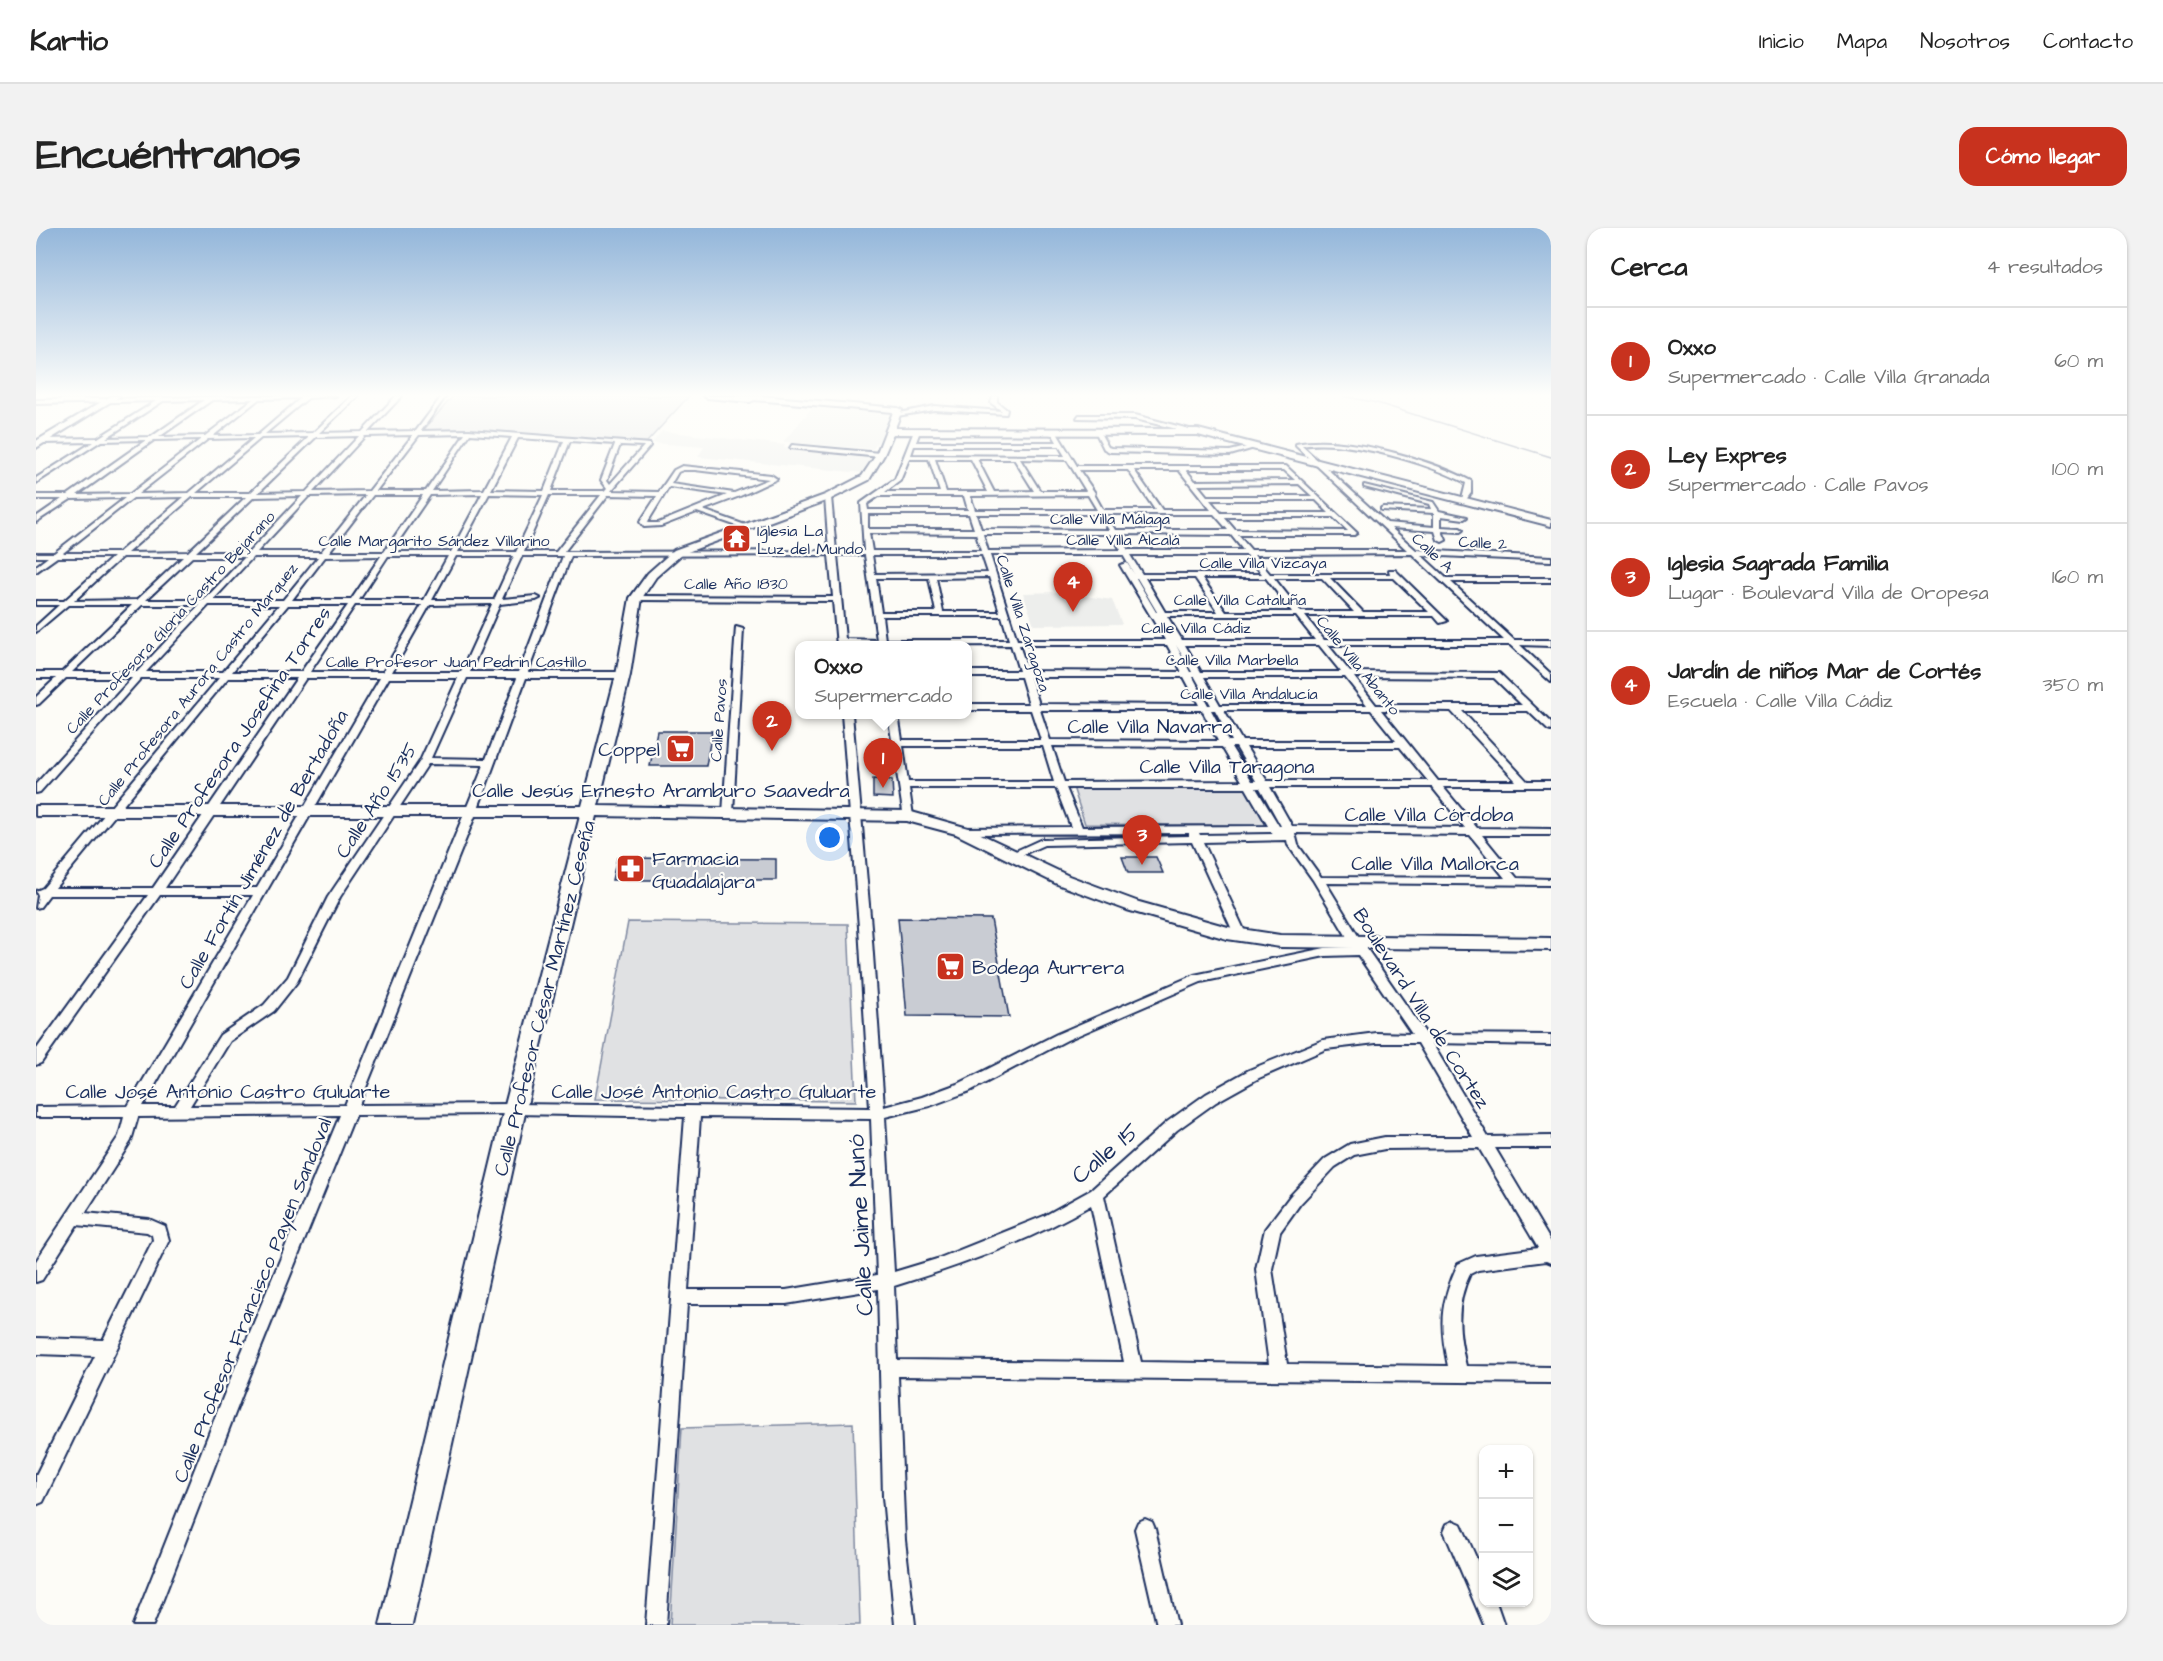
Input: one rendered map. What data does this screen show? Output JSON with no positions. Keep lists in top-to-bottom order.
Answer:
{
  "streets": {
    "street": [
      "Calle Villa Málaga",
      "Calle Villa Alcalá",
      "Calle Margarito Sández Villarino",
      "Calle 2",
      "Calle A",
      "Calle Villa Vizcaya",
      "Calle Año 1830",
      "Calle Villa Cataluña",
      "Calle Profesora Gloria Castro Bejarano",
      "Calle Villa Zaragoza",
      "Calle Villa Cádiz",
      "Calle Villa Marbella",
      "Calle Profesor Juan Pedrin Castillo",
      "Calle Villa Abanto",
      "Calle Profesora Aurora Castro Marquez",
      "Calle Villa Andalucía",
      "Calle Pavos",
      "Calle Villa Navarra",
      "Calle Profesora Josefina Torres",
      "Calle Villa Taragona",
      "Calle Jesús Ernesto Aramburo Saavedra",
      "Calle Año 1535",
      "Calle Villa Córdoba",
      "Calle Fortín Jiménez de Bertadoña",
      "Calle Villa Mallorca",
      "Calle Profesor César Martínez Ceseña",
      "Boulevard Villa de Cortez",
      "Calle José Antonio Castro Guluarte",
      "Calle 15",
      "Calle Jaime Nunó",
      "Calle Profesor Francisco Payen Sandoval"
    ]
  },
  "crossings": [
    ["Calle Villa Málaga", "Calle Villa Zaragoza"],
    ["Calle Villa Málaga", "Calle Villa Abanto"],
    ["Calle Villa Málaga", "Boulevard Villa de Cortez"],
    ["Calle Villa Alcalá", "Calle Margarito Sández Villarino"],
    ["Calle Villa Alcalá", "Calle 2"],
    ["Calle Villa Alcalá", "Calle A"],
    ["Calle Villa Alcalá", "Calle Villa Zaragoza"],
    ["Calle Villa Alcalá", "Calle Villa Abanto"],
    ["Calle Villa Alcalá", "Boulevard Villa de Cortez"],
    ["Calle Margarito Sández Villarino", "Calle Profesora Gloria Castro Bejarano"],
    ["Calle Margarito Sández Villarino", "Calle Profesora Aurora Castro Marquez"],
    ["Calle Margarito Sández Villarino", "Calle Profesora Josefina Torres"],
    ["Calle Margarito Sández Villarino", "Calle Año 1535"],
    ["Calle Margarito Sández Villarino", "Calle Fortín Jiménez de Bertadoña"],
    ["Calle Margarito Sández Villarino", "Calle Profesor César Martínez Ceseña"],
    ["Calle Margarito Sández Villarino", "Calle Profesor Francisco Payen Sandoval"],
    ["Calle 2", "Calle A"],
    ["Calle A", "Calle Villa Cádiz"],
    ["Calle Villa Vizcaya", "Calle Villa Cataluña"],
    ["Calle Villa Vizcaya", "Calle Villa Abanto"],
    ["Calle Villa Vizcaya", "Boulevard Villa de Cortez"],
    ["Calle Año 1830", "Calle Profesor César Martínez Ceseña"],
    ["Calle Villa Cataluña", "Calle Villa Abanto"],
    ["Calle Villa Cataluña", "Boulevard Villa de Cortez"],
    ["Calle Profesora Gloria Castro Bejarano", "Calle Profesor Juan Pedrin Castillo"],
    ["Calle Villa Zaragoza", "Calle Villa Cádiz"],
    ["Calle Villa Zaragoza", "Calle Villa Marbella"],
    ["Calle Villa Zaragoza", "Calle Villa Andalucía"],
    ["Calle Villa Zaragoza", "Calle Villa Navarra"],
    ["Calle Villa Zaragoza", "Calle Villa Taragona"],
    ["Calle Villa Cádiz", "Calle Villa Abanto"],
    ["Calle Villa Cádiz", "Boulevard Villa de Cortez"],
    ["Calle Villa Marbella", "Calle Villa Abanto"],
    ["Calle Villa Marbella", "Calle Villa Andalucía"],
    ["Calle Villa Marbella", "Boulevard Villa de Cortez"],
    ["Calle Profesor Juan Pedrin Castillo", "Calle Profesora Aurora Castro Marquez"],
    ["Calle Profesor Juan Pedrin Castillo", "Calle Profesora Josefina Torres"],
    ["Calle Profesor Juan Pedrin Castillo", "Calle Año 1535"],
    ["Calle Profesor Juan Pedrin Castillo", "Calle Fortín Jiménez de Bertadoña"],
    ["Calle Profesor Juan Pedrin Castillo", "Calle Profesor César Martínez Ceseña"],
    ["Calle Profesor Juan Pedrin Castillo", "Calle Profesor Francisco Payen Sandoval"],
    ["Calle Villa Abanto", "Calle Villa Andalucía"],
    ["Calle Villa Abanto", "Calle Villa Navarra"],
    ["Calle Villa Abanto", "Calle Villa Taragona"],
    ["Calle Villa Abanto", "Calle Villa Córdoba"],
    ["Calle Villa Abanto", "Calle Villa Mallorca"],
    ["Calle Profesora Aurora Castro Marquez", "Calle Jesús Ernesto Aramburo Saavedra"],
    ["Calle Villa Andalucía", "Boulevard Villa de Cortez"],
    ["Calle Pavos", "Calle Jesús Ernesto Aramburo Saavedra"],
    ["Calle Villa Navarra", "Boulevard Villa de Cortez"],
    ["Calle Profesora Josefina Torres", "Calle Jesús Ernesto Aramburo Saavedra"],
    ["Calle Villa Taragona", "Boulevard Villa de Cortez"],
    ["Calle Jesús Ernesto Aramburo Saavedra", "Calle Año 1535"],
    ["Calle Jesús Ernesto Aramburo Saavedra", "Calle Fortín Jiménez de Bertadoña"],
    ["Calle Jesús Ernesto Aramburo Saavedra", "Calle Profesor César Martínez Ceseña"],
    ["Calle Jesús Ernesto Aramburo Saavedra", "Boulevard Villa de Cortez"],
    ["Calle Jesús Ernesto Aramburo Saavedra", "Calle José Antonio Castro Guluarte"],
    ["Calle Jesús Ernesto Aramburo Saavedra", "Calle Jaime Nunó"],
    ["Calle Jesús Ernesto Aramburo Saavedra", "Calle Profesor Francisco Payen Sandoval"],
    ["Calle Año 1535", "Calle José Antonio Castro Guluarte"],
    ["Calle Villa Córdoba", "Boulevard Villa de Cortez"],
    ["Calle Fortín Jiménez de Bertadoña", "Calle José Antonio Castro Guluarte"],
    ["Calle Villa Mallorca", "Boulevard Villa de Cortez"],
    ["Calle Profesor César Martínez Ceseña", "Calle José Antonio Castro Guluarte"],
    ["Boulevard Villa de Cortez", "Calle José Antonio Castro Guluarte"],
    ["Boulevard Villa de Cortez", "Calle 15"],
    ["Calle José Antonio Castro Guluarte", "Calle Jaime Nunó"],
    ["Calle José Antonio Castro Guluarte", "Calle Profesor Francisco Payen Sandoval"],
    ["Calle 15", "Calle Jaime Nunó"]
  ],
  "places": {
    "temple": ["Iglesia La Luz del Mundo"],
    "supermarket": ["Coppel", "Bodega Aurrera"],
    "pharmacy": ["Farmacia Guadalajara"]
  },
  "page": {
    "header": "Kartio",
    "nav": [
      "Inicio",
      "Mapa",
      "Nosotros",
      "Contacto"
    ],
    "title": "Encuéntranos",
    "buttons": "Cómo llegar",
    "heading": ["Cerca", "4 resultados"],
    "list": [
      {
        "mark": "1",
        "name": "Oxxo",
        "note": "Supermercado · Calle Villa Granada",
        "value": "60 m"
      },
      {
        "mark": "2",
        "name": "Ley Expres",
        "note": "Supermercado · Calle Pavos",
        "value": "100 m"
      },
      {
        "mark": "3",
        "name": "Iglesia Sagrada Familia",
        "note": "Lugar · Boulevard Villa de Oropesa",
        "value": "160 m"
      },
      {
        "mark": "4",
        "name": "Jardín de niños Mar de Cortés",
        "note": "Escuela · Calle Villa Cádiz",
        "value": "350 m"
      }
    ],
    "pins": [
      "4",
      "2",
      "1",
      "3"
    ],
    "popup": ["Oxxo", "Supermercado"],
    "map_buttons": ["+", "−"]
  }
}
